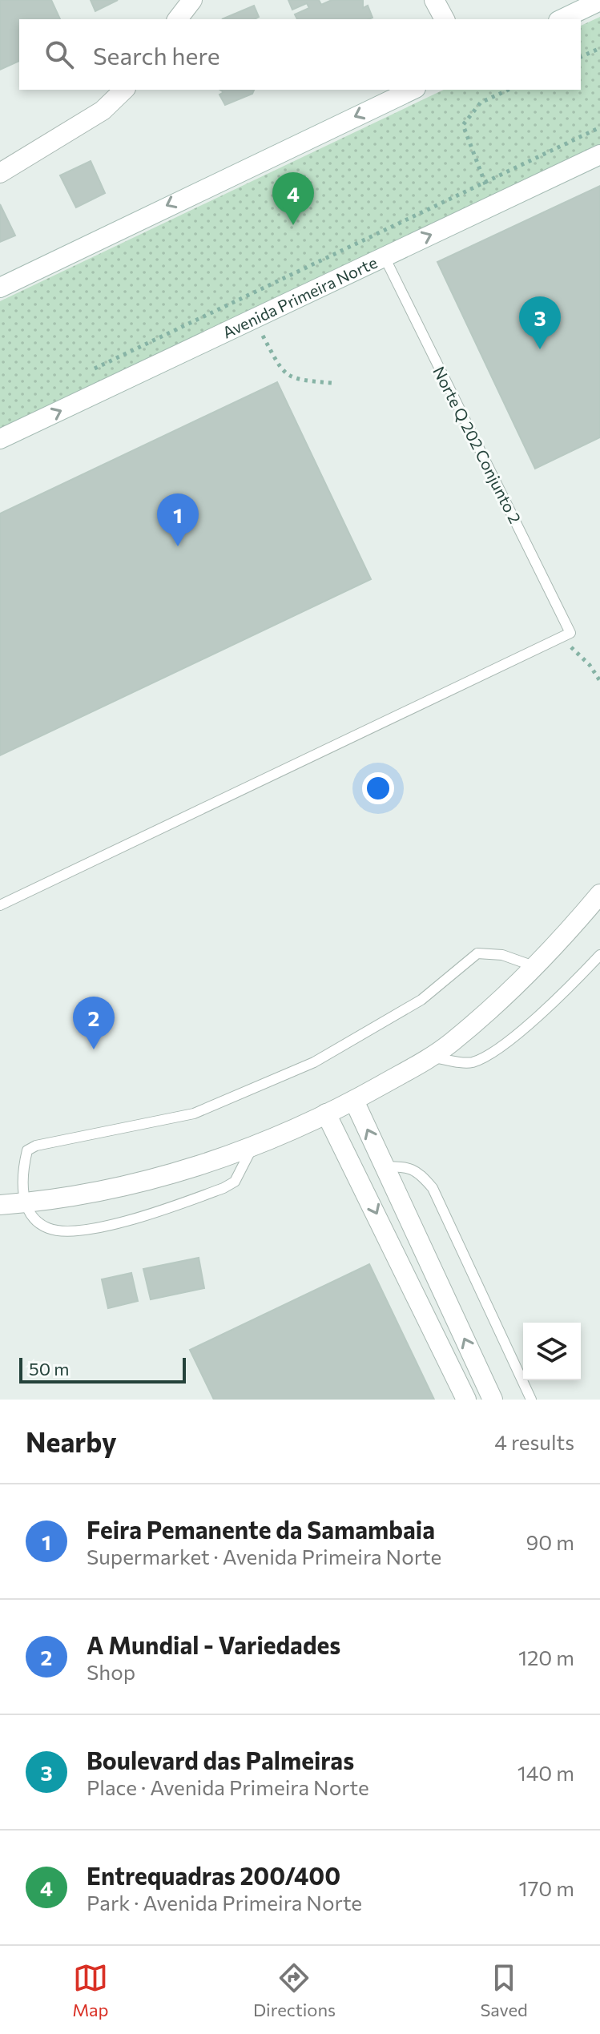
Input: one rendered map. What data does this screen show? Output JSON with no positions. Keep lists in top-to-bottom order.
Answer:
{
  "streets": {
    "street": ["Avenida Primeira Norte"],
    "lane": ["Norte Q 202 Conjunto 2"]
  },
  "crossings": [
    ["Avenida Primeira Norte", "Norte Q 202 Conjunto 2"]
  ],
  "scale_bar": "50 m",
  "page": {
    "search": "Search here",
    "pins": [
      "4",
      "3",
      "1",
      "2"
    ],
    "scale": "50 m",
    "heading": ["Nearby", "4 results"],
    "list": [
      {
        "mark": "1",
        "name": "Feira Pemanente da Samambaia",
        "note": "Supermarket · Avenida Primeira Norte",
        "value": "90 m"
      },
      {
        "mark": "2",
        "name": "A Mundial - Variedades",
        "note": "Shop",
        "value": "120 m"
      },
      {
        "mark": "3",
        "name": "Boulevard das Palmeiras",
        "note": "Place · Avenida Primeira Norte",
        "value": "140 m"
      },
      {
        "mark": "4",
        "name": "Entrequadras 200/400",
        "note": "Park · Avenida Primeira Norte",
        "value": "170 m"
      }
    ],
    "nav": ["Map", "Directions", "Saved"]
  }
}
